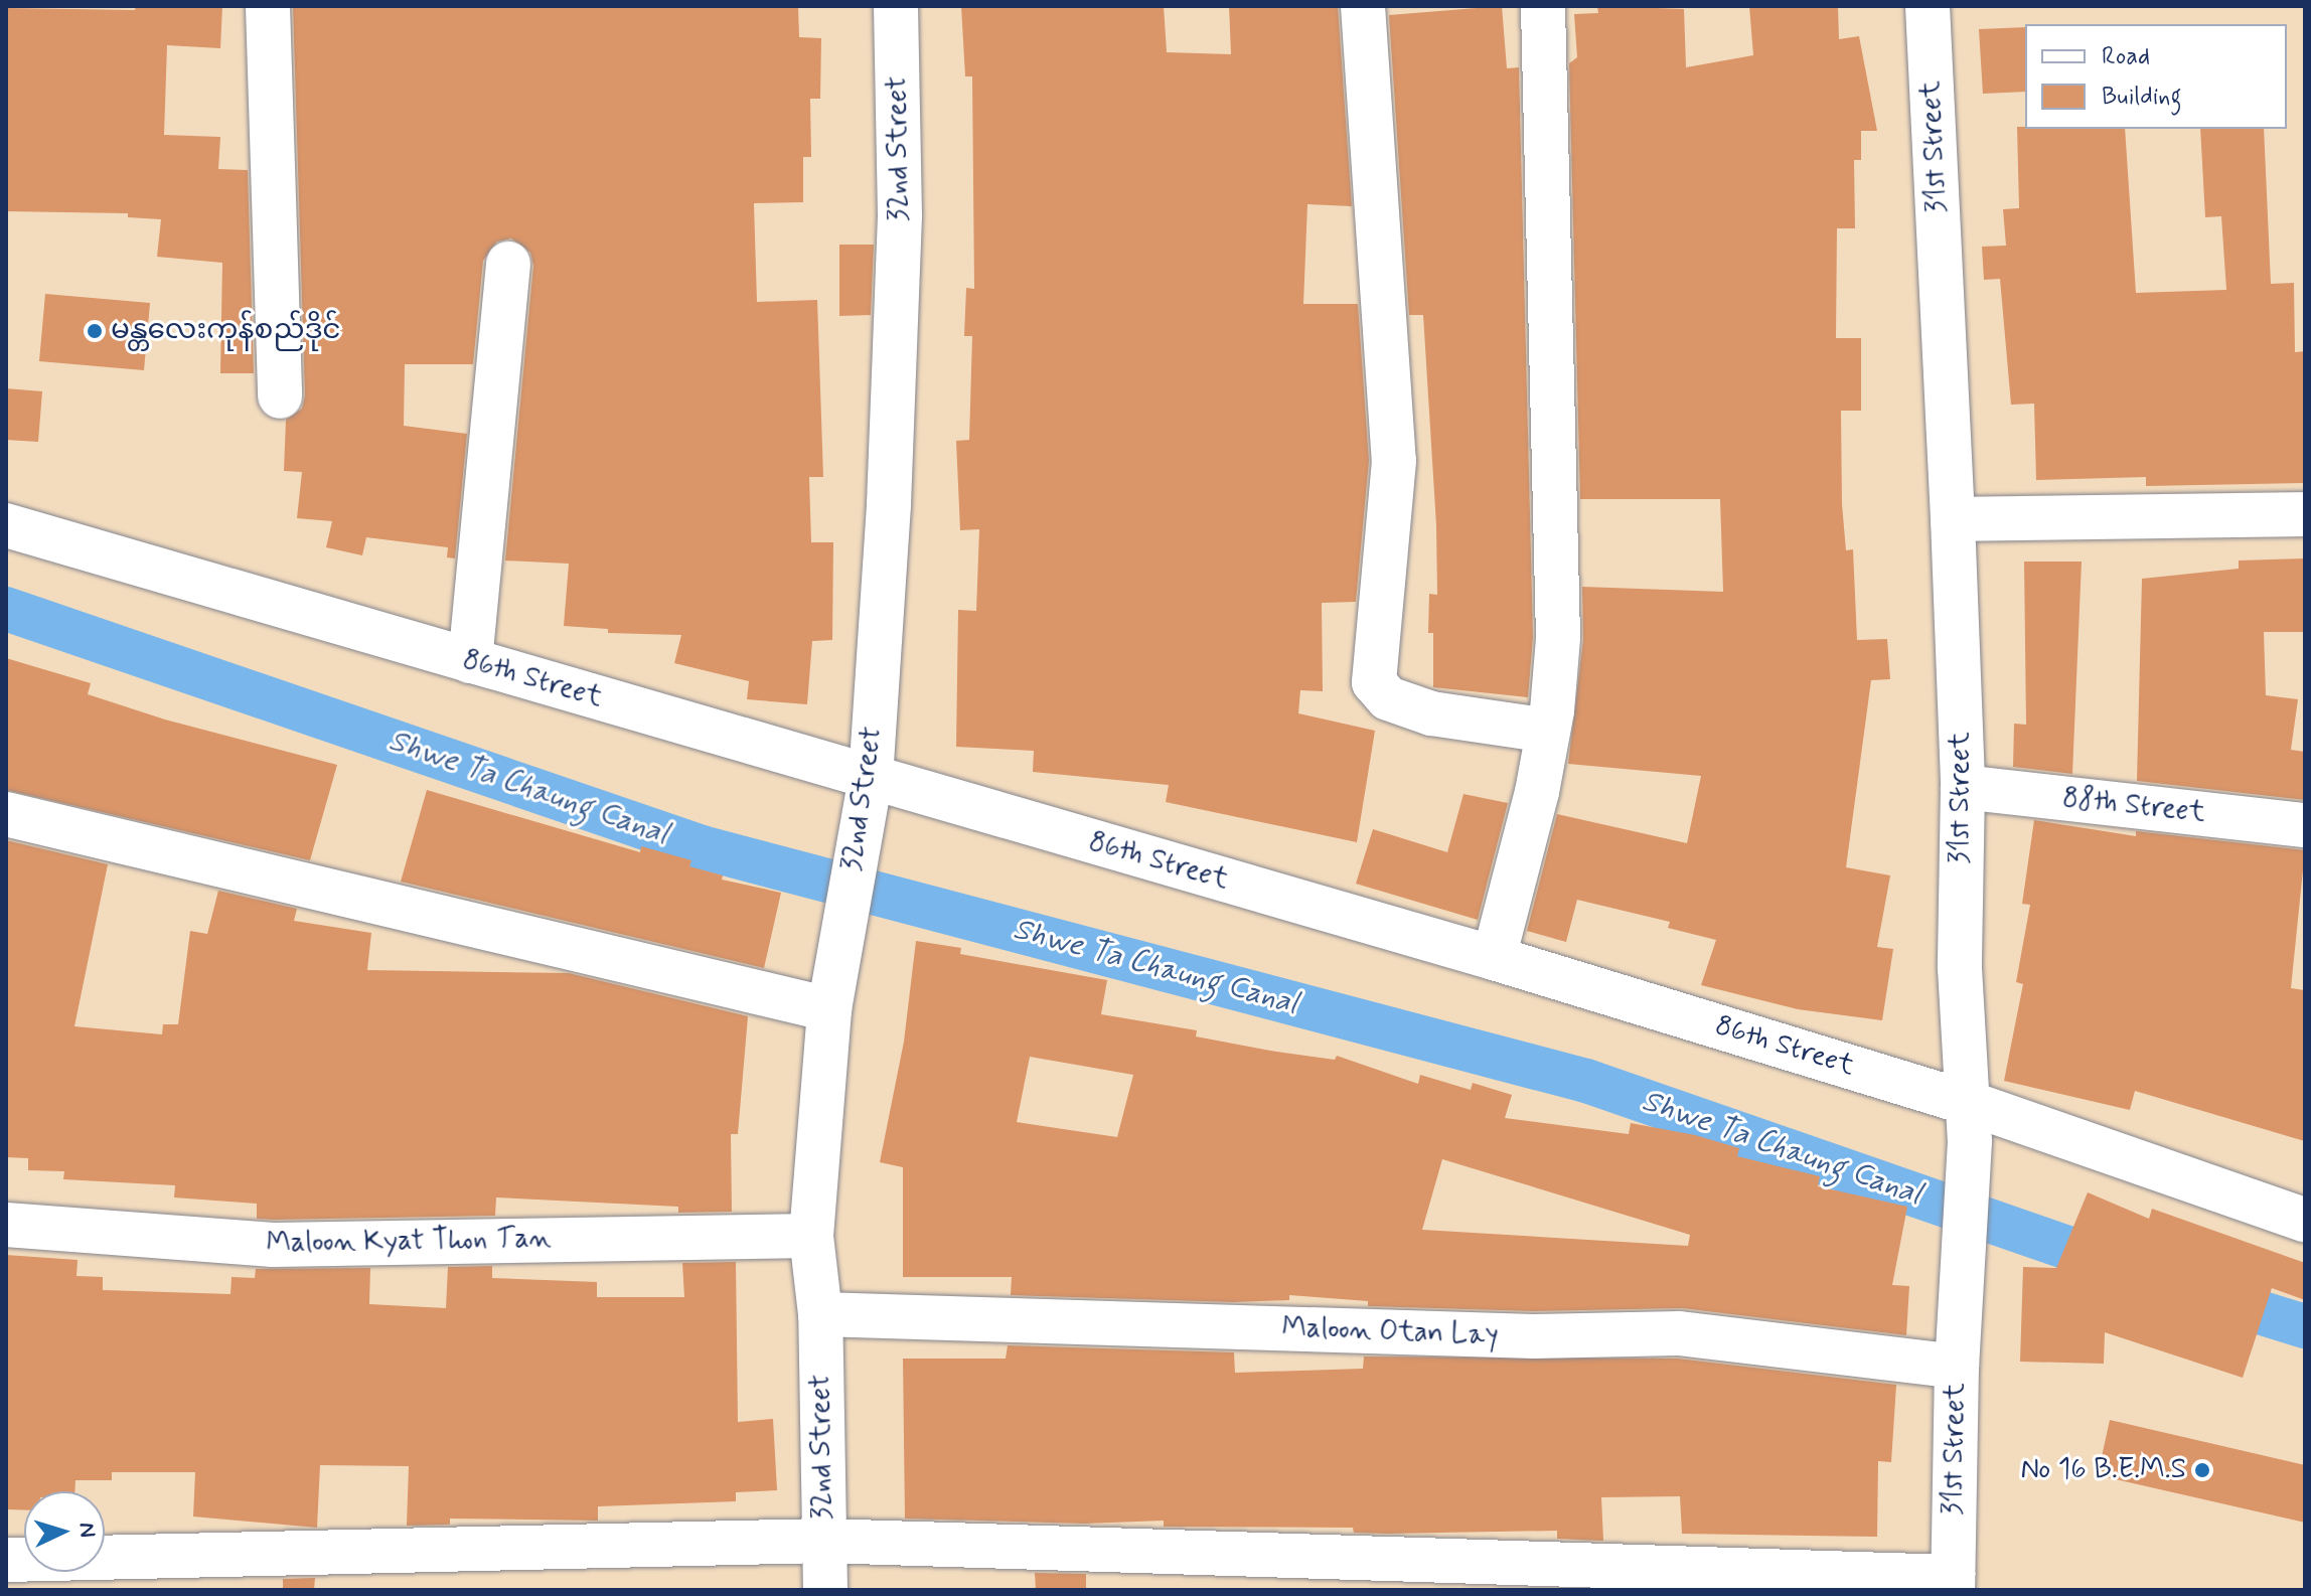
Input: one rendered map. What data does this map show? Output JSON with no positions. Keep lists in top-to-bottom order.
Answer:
{
  "streets": {
    "street": [
      "31st Street",
      "32nd Street",
      "86th Street",
      "88th Street",
      "Maloon Kyat Thon Tan",
      "Maloon Otan Lay"
    ]
  },
  "crossings": [
    ["31st Street", "86th Street"],
    ["31st Street", "88th Street"],
    ["31st Street", "Maloon Otan Lay"],
    ["32nd Street", "86th Street"],
    ["32nd Street", "Maloon Kyat Thon Tan"],
    ["32nd Street", "Maloon Otan Lay"]
  ],
  "water": ["Shwe Ta Chaung Canal"],
  "places": ["မန္တလေးကုန်စည်ဒိုင်", "No 16 B.E.M.S"],
  "legend": ["Road", "Building"],
  "north": "right"
}
